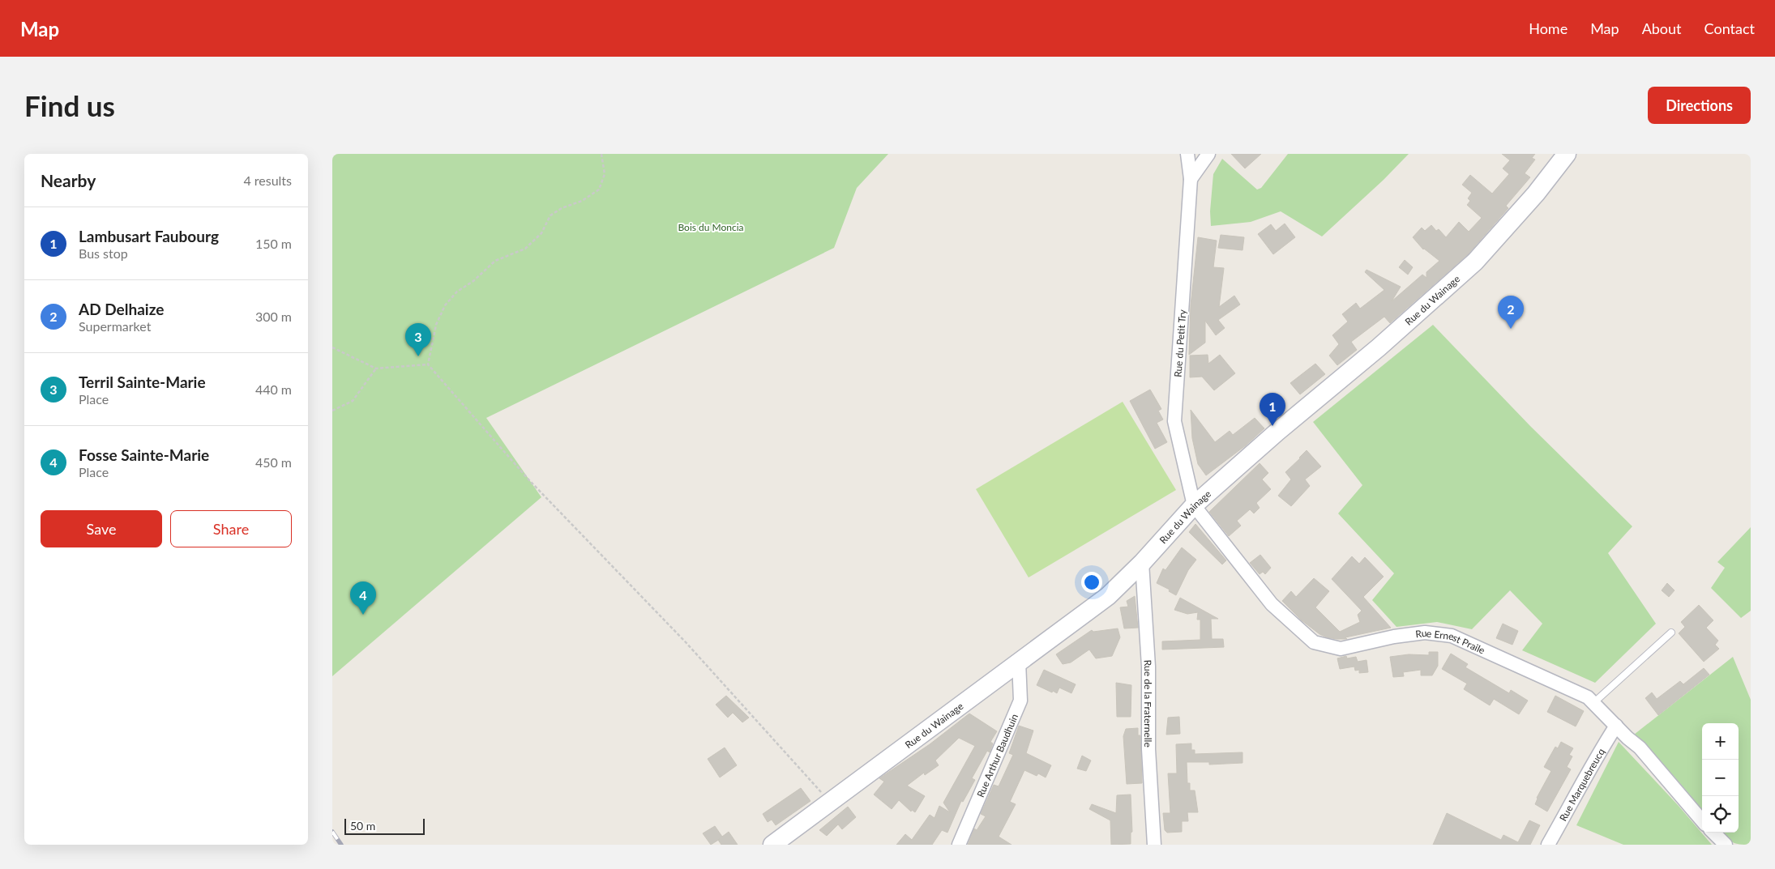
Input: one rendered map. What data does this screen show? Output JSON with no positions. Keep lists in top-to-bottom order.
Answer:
{
  "streets": {
    "main road": ["Rue du Wainage"],
    "street": [
      "Rue du Petit Try",
      "Rue Ernest Praile",
      "Rue de la Fraternelle",
      "Rue Arthur Baudhuin",
      "Rue Marquebreucq"
    ]
  },
  "crossings": [
    ["Rue du Wainage", "Rue du Petit Try"],
    ["Rue du Wainage", "Rue Ernest Praile"],
    ["Rue du Wainage", "Rue de la Fraternelle"],
    ["Rue du Wainage", "Rue Arthur Baudhuin"],
    ["Rue du Petit Try", "Rue Ernest Praile"],
    ["Rue Ernest Praile", "Rue Marquebreucq"]
  ],
  "parks": ["Bois du Moncia"],
  "scale_bar": "50 m",
  "page": {
    "header": "Map",
    "nav": [
      "Home",
      "Map",
      "About",
      "Contact"
    ],
    "buttons": [
      "Directions",
      ["Save", "Share"]
    ],
    "title": "Find us",
    "heading": ["Nearby", "4 results"],
    "list": [
      {
        "mark": "1",
        "name": "Lambusart Faubourg",
        "note": "Bus stop",
        "value": "150 m"
      },
      {
        "mark": "2",
        "name": "AD Delhaize",
        "note": "Supermarket",
        "value": "300 m"
      },
      {
        "mark": "3",
        "name": "Terril Sainte-Marie",
        "note": "Place",
        "value": "440 m"
      },
      {
        "mark": "4",
        "name": "Fosse Sainte-Marie",
        "note": "Place",
        "value": "450 m"
      }
    ],
    "pins": [
      "2",
      "3",
      "1",
      "4"
    ],
    "map_buttons": ["+", "−"],
    "scale": "50 m"
  }
}
